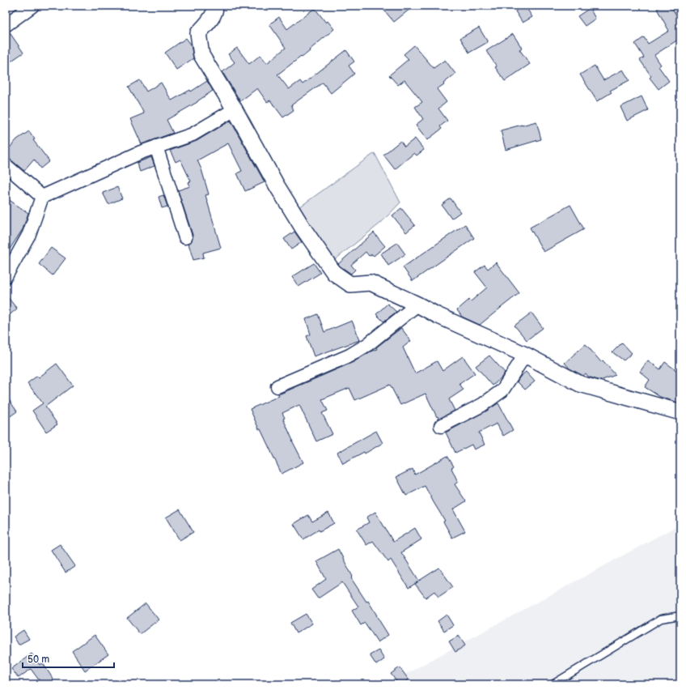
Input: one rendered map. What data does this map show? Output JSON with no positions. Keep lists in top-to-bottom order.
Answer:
{
  "scale_bar": "50 m"
}
